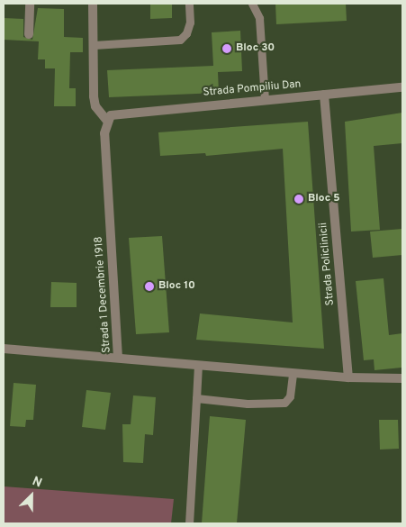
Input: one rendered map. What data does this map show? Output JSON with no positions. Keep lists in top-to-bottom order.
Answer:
{
  "streets": {
    "street": ["Strada Pompiliu Dan", "Strada Policlinicii", "Strada 1 Decembrie 1918"]
  },
  "crossings": [
    ["Strada Pompiliu Dan", "Strada Policlinicii"],
    ["Strada Pompiliu Dan", "Strada 1 Decembrie 1918"],
    ["Strada Policlinicii", "Strada 1 Decembrie 1918"]
  ],
  "places": ["Bloc 30", "Bloc 5", "Bloc 10"],
  "north": "top right"
}
